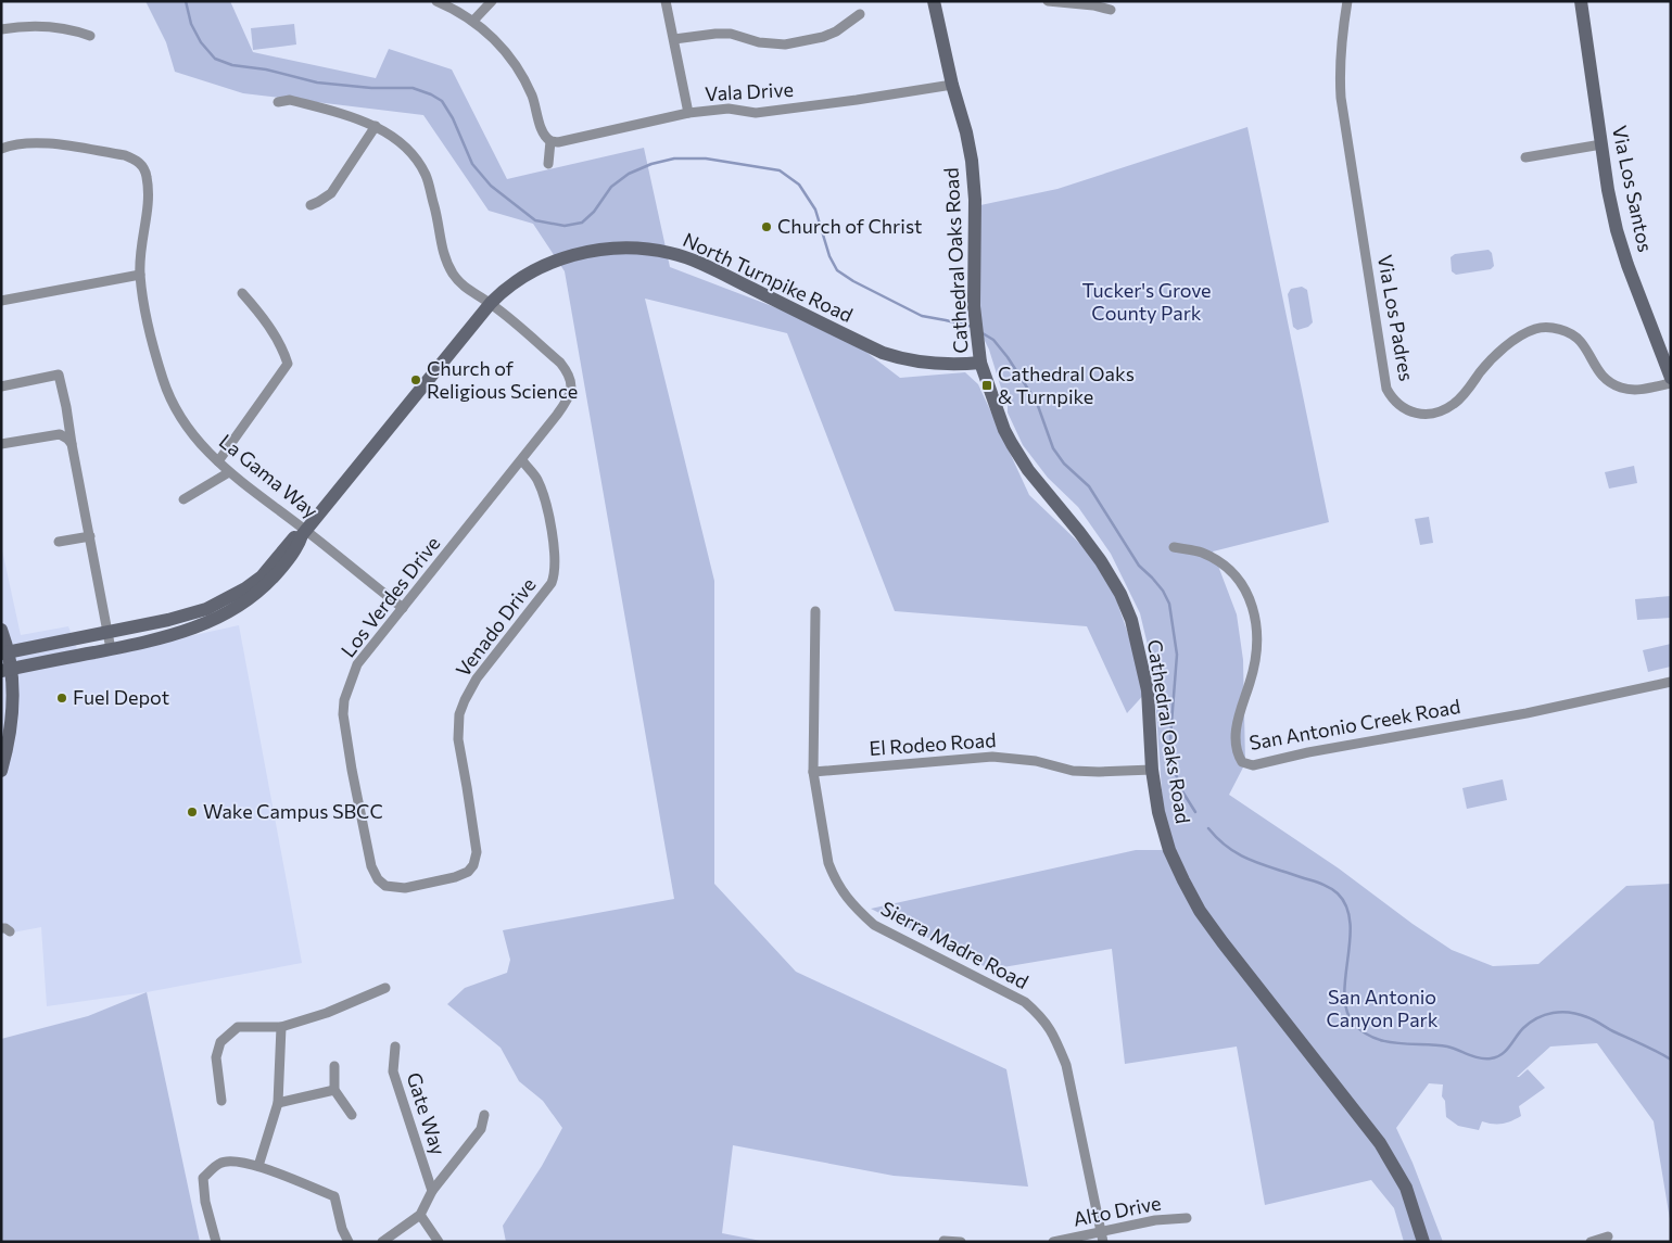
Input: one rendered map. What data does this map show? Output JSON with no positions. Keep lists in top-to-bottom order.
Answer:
{
  "streets": {
    "main road": ["Via Los Santos", "Cathedral Oaks Road", "North Turnpike Road"],
    "street": [
      "Vala Drive",
      "Via Los Padres",
      "La Gama Way",
      "Los Verdes Drive",
      "Venado Drive",
      "San Antonio Creek Road",
      "El Rodeo Road",
      "Sierra Madre Road",
      "Gate Way",
      "Alto Drive"
    ]
  },
  "crossings": [
    ["Vala Drive", "Cathedral Oaks Road"],
    ["Cathedral Oaks Road", "North Turnpike Road"],
    ["Cathedral Oaks Road", "El Rodeo Road"],
    ["North Turnpike Road", "La Gama Way"],
    ["North Turnpike Road", "Los Verdes Drive"],
    ["La Gama Way", "Los Verdes Drive"],
    ["Los Verdes Drive", "Venado Drive"],
    ["El Rodeo Road", "Sierra Madre Road"],
    ["Sierra Madre Road", "Alto Drive"]
  ],
  "parks": ["Tucker's Grove County Park", "San Antonio Canyon Park"],
  "places": {
    "other": [
      "Church of Christ",
      "Church of Religious Science",
      "Fuel Depot",
      "Wake Campus SBCC"
    ],
    "transit": ["Cathedral Oaks & Turnpike"]
  }
}
